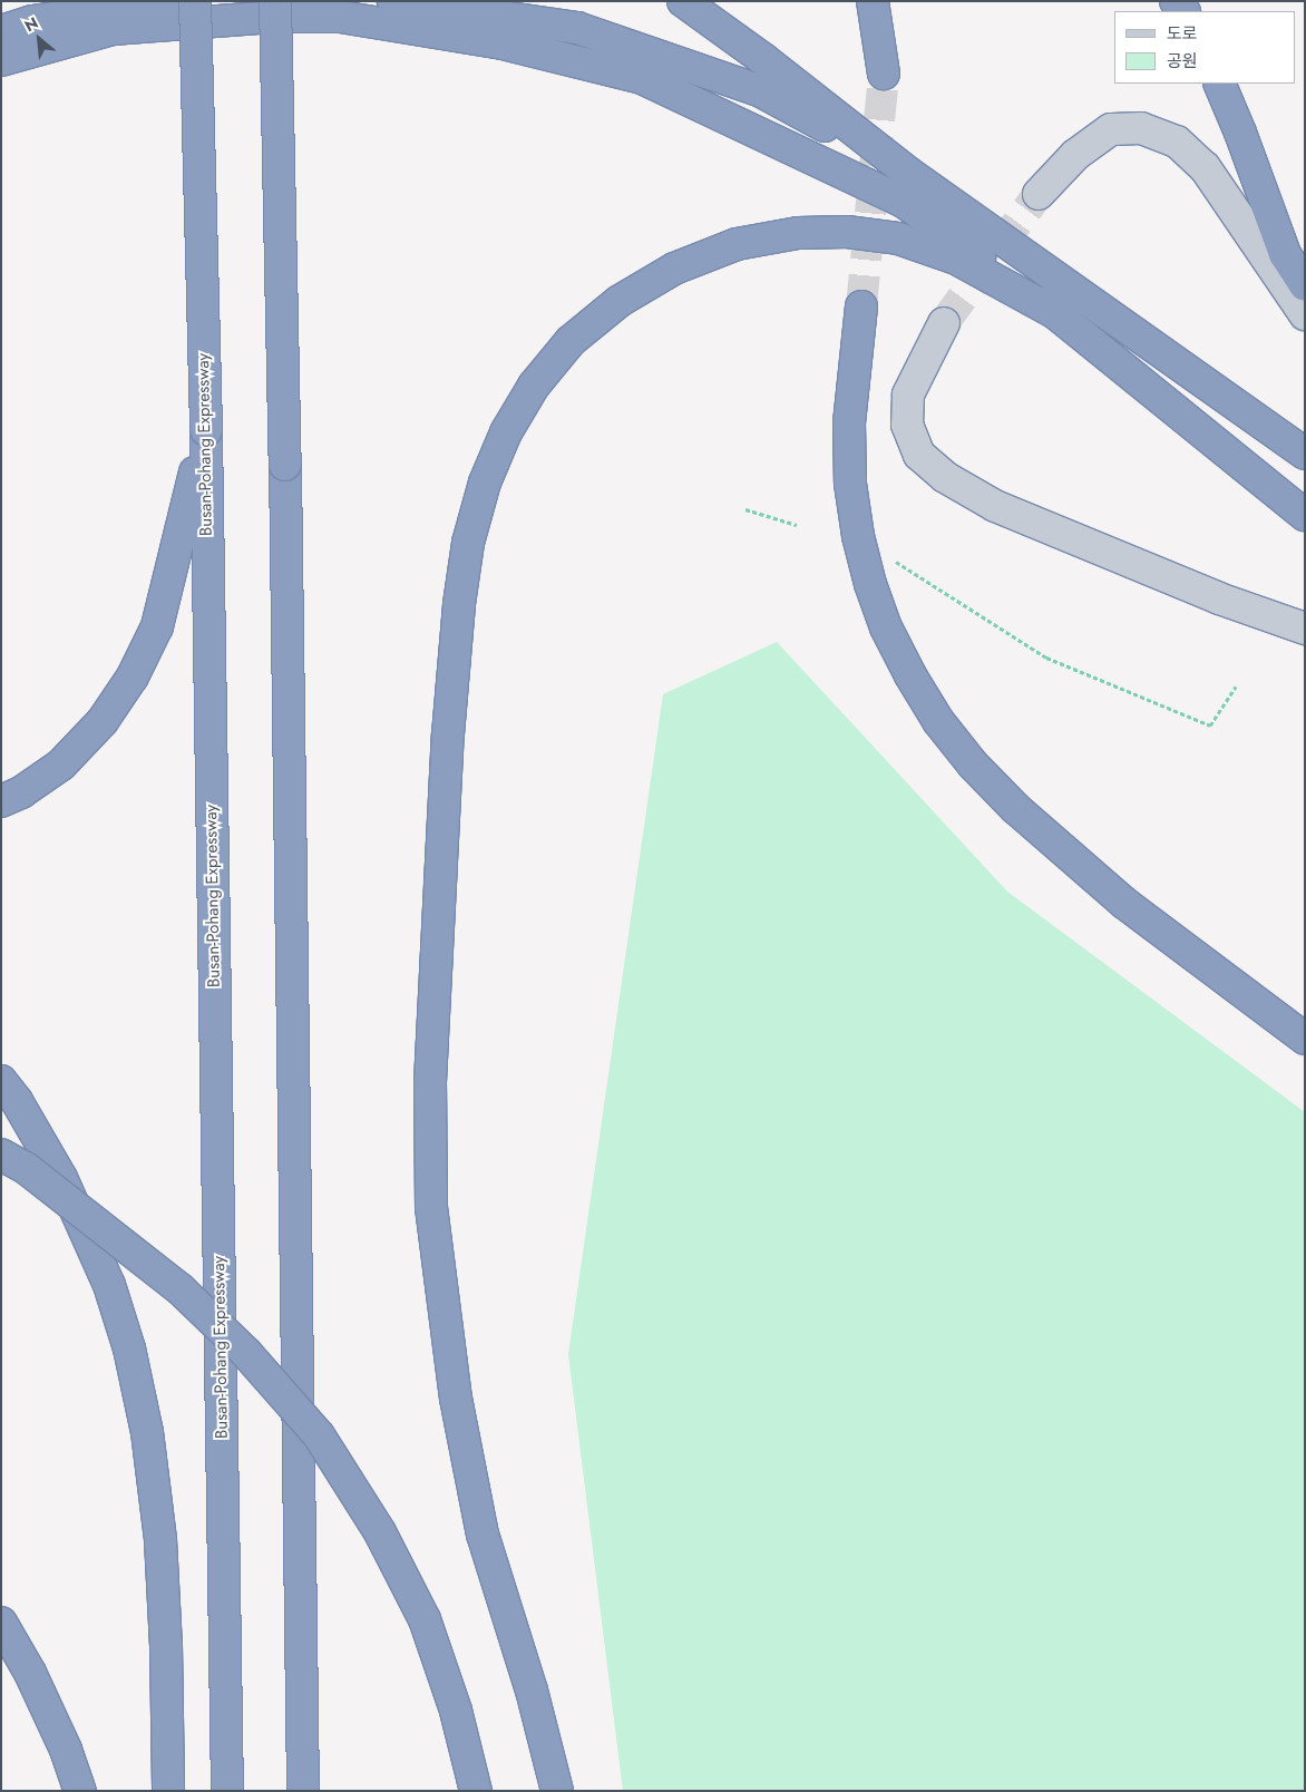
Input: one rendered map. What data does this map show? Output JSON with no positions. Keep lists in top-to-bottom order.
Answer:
{
  "streets": {
    "highway": ["Busan-Pohang Expressway"]
  },
  "legend": ["도로", "공원"],
  "north": "top left"
}
